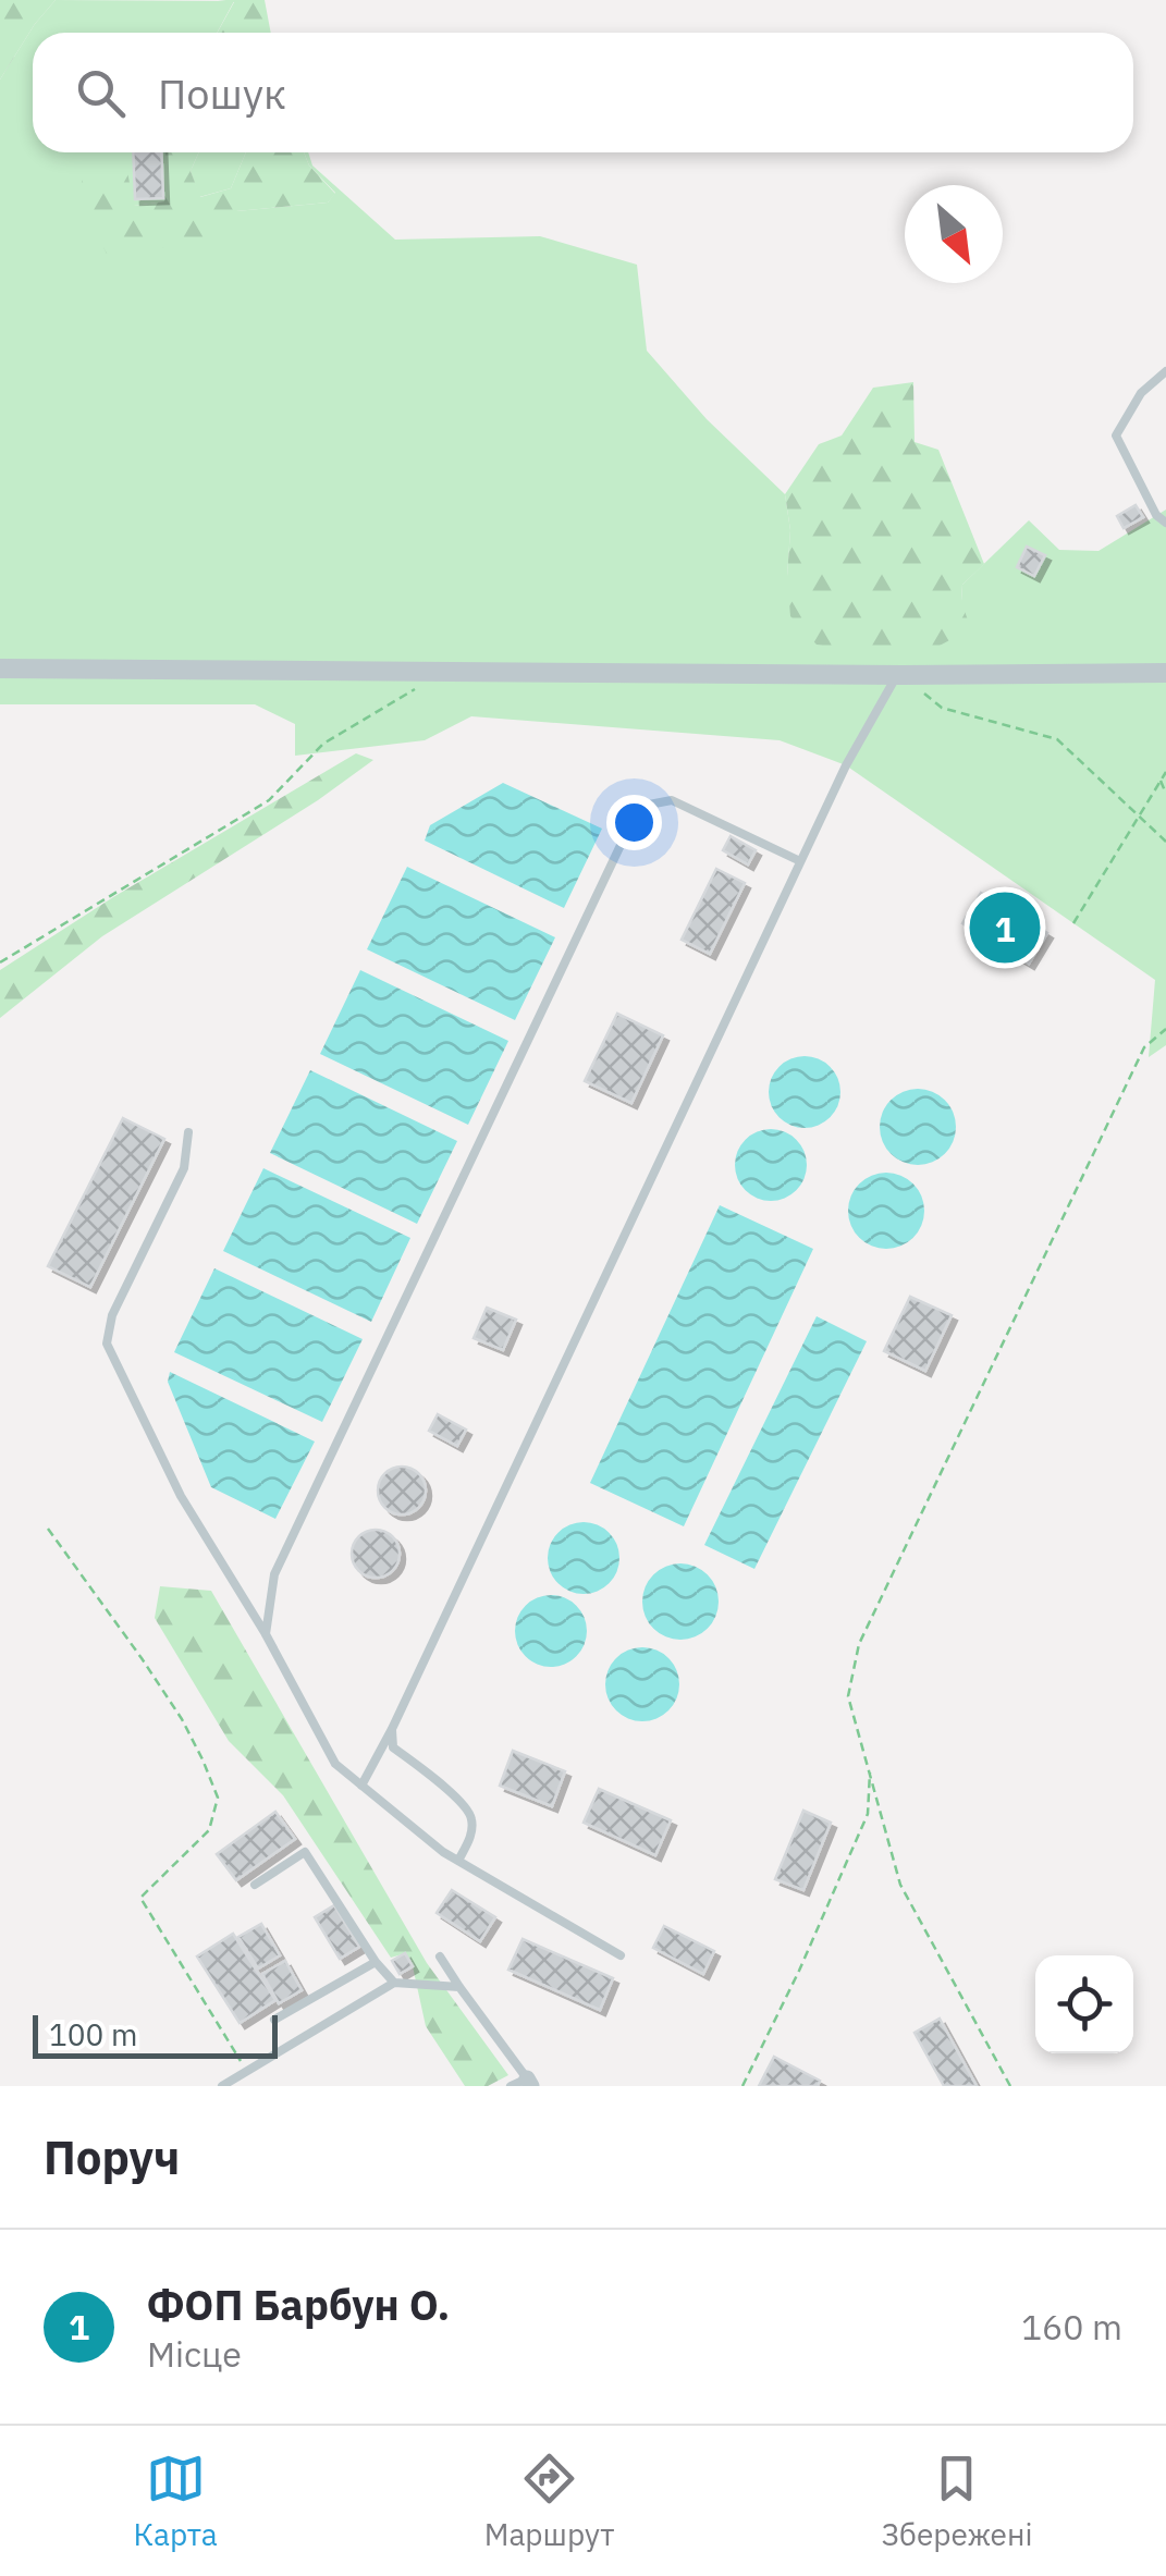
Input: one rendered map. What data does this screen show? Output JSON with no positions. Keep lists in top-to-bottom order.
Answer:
{
  "scale_bar": "100 m",
  "north": "bottom right",
  "page": {
    "search": "Пошук",
    "pins": "1",
    "scale": "100 m",
    "heading": "Поруч",
    "list": [
      {
        "mark": "1",
        "name": "ФОП Барбун О.",
        "note": "Місце",
        "value": "160 m"
      }
    ],
    "nav": ["Карта", "Маршрут", "Збережені"]
  }
}
